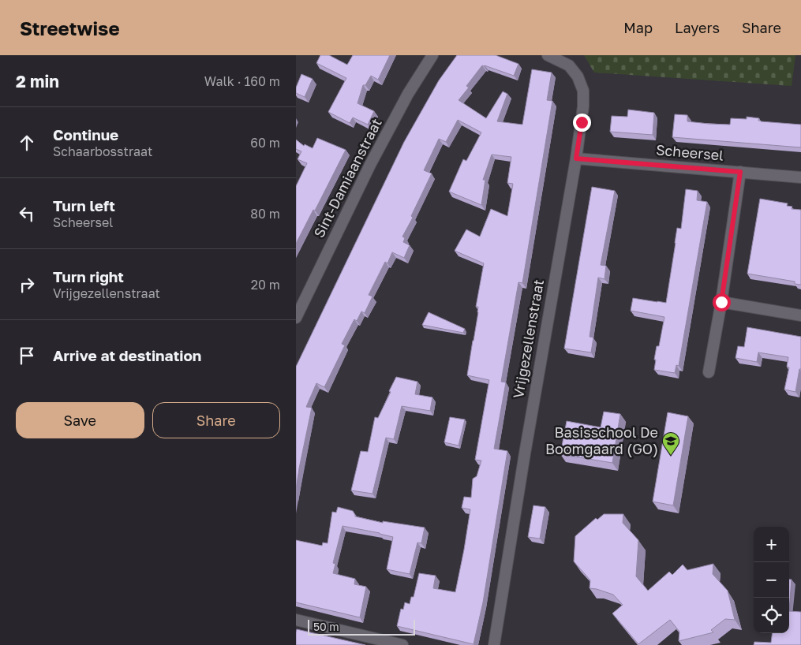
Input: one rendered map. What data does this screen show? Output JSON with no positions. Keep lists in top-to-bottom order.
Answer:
{
  "streets": {
    "street": ["Scheersel", "Sint-Damiaanstraat", "Vrijgezellenstraat"]
  },
  "crossings": [
    ["Scheersel", "Vrijgezellenstraat"]
  ],
  "places": {
    "school or university": ["Basisschool De Boomgaard (GO)"]
  },
  "scale_bar": "50 m",
  "page": {
    "header": "Streetwise",
    "nav": ["Map", "Layers", "Share"],
    "heading": ["2 min", "Walk · 160 m"],
    "list": [
      ["Continue", "Schaarbosstraat", "60 m"],
      ["Turn left", "Scheersel", "80 m"],
      ["Turn right", "Vrijgezellenstraat", "20 m"],
      "Arrive at destination"
    ],
    "buttons": ["Save", "Share"],
    "map_buttons": ["+", "−"],
    "scale": "50 m"
  }
}
